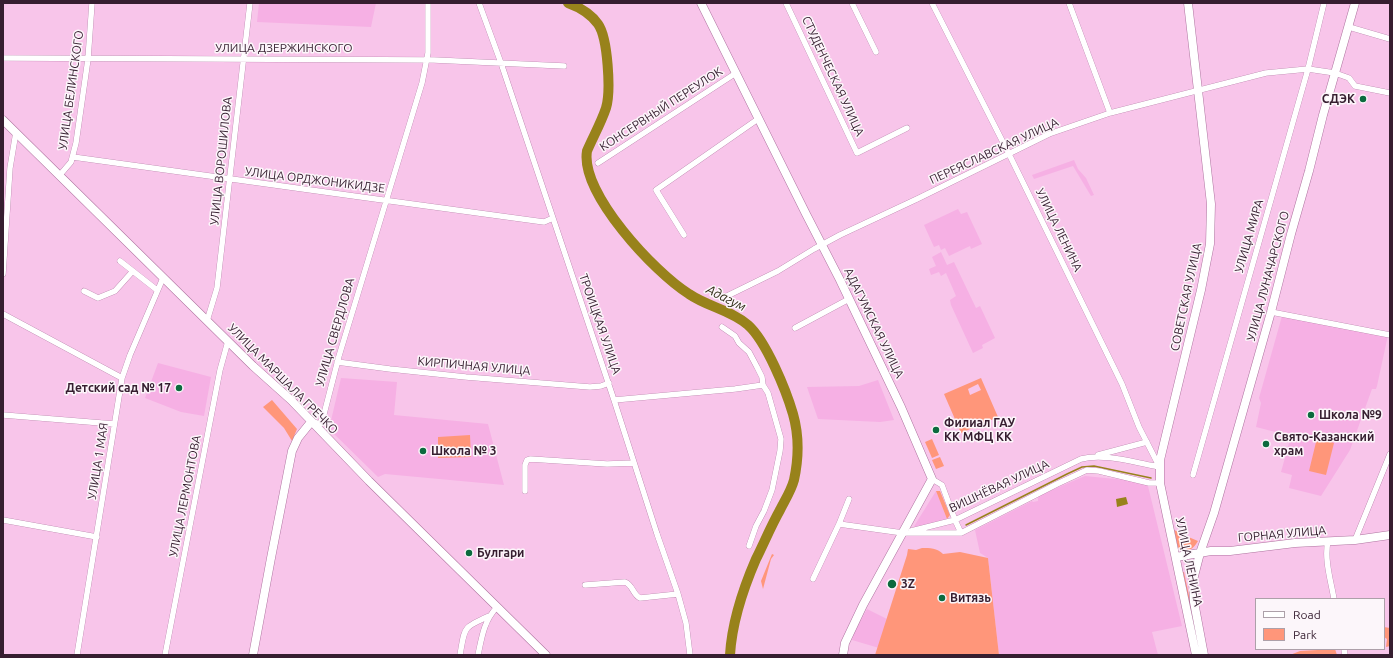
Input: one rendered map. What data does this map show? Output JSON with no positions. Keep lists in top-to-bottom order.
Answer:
{
  "streets": {
    "main road": [
      "УЛИЦА ЛЕНИНА",
      "УЛИЦА ЛУНАЧАРСКОГО",
      "СОВЕТСКАЯ УЛИЦА",
      "АДАГУМСКАЯ УЛИЦА",
      "УЛИЦА СВЕРДЛОВА",
      "УЛИЦА МАРШАЛА ГРЕЧКО",
      "ГОРНАЯ УЛИЦА"
    ],
    "street": [
      "УЛИЦА ДЗЕРЖИНСКОГО",
      "СТУДЕНЧЕСКАЯ УЛИЦА",
      "УЛИЦА БЕЛИНСКОГО",
      "КОНСЕРВНЫЙ ПЕРЕУЛОК",
      "ПЕРЕЯСЛАВСКАЯ УЛИЦА",
      "УЛИЦА ВОРОШИЛОВА",
      "УЛИЦА ОРДЖОНИКИДЗЕ",
      "УЛИЦА МИРА",
      "ТРОИЦКАЯ УЛИЦА",
      "КИРПИЧНАЯ УЛИЦА",
      "УЛИЦА 1 МАЯ",
      "ВИШНЁВАЯ УЛИЦА",
      "УЛИЦА ЛЕРМОНТОВА"
    ]
  },
  "crossings": [
    ["УЛИЦА ДЗЕРЖИНСКОГО", "УЛИЦА БЕЛИНСКОГО"],
    ["УЛИЦА ДЗЕРЖИНСКОГО", "УЛИЦА ВОРОШИЛОВА"],
    ["УЛИЦА ДЗЕРЖИНСКОГО", "ТРОИЦКАЯ УЛИЦА"],
    ["УЛИЦА ДЗЕРЖИНСКОГО", "УЛИЦА СВЕРДЛОВА"],
    ["УЛИЦА БЕЛИНСКОГО", "УЛИЦА ОРДЖОНИКИДЗЕ"],
    ["УЛИЦА БЕЛИНСКОГО", "УЛИЦА МАРШАЛА ГРЕЧКО"],
    ["КОНСЕРВНЫЙ ПЕРЕУЛОК", "АДАГУМСКАЯ УЛИЦА"],
    ["ПЕРЕЯСЛАВСКАЯ УЛИЦА", "УЛИЦА ЛЕНИНА"],
    ["ПЕРЕЯСЛАВСКАЯ УЛИЦА", "УЛИЦА МИРА"],
    ["ПЕРЕЯСЛАВСКАЯ УЛИЦА", "УЛИЦА ЛУНАЧАРСКОГО"],
    ["ПЕРЕЯСЛАВСКАЯ УЛИЦА", "СОВЕТСКАЯ УЛИЦА"],
    ["ПЕРЕЯСЛАВСКАЯ УЛИЦА", "АДАГУМСКАЯ УЛИЦА"],
    ["УЛИЦА ВОРОШИЛОВА", "УЛИЦА ОРДЖОНИКИДЗЕ"],
    ["УЛИЦА ВОРОШИЛОВА", "УЛИЦА МАРШАЛА ГРЕЧКО"],
    ["УЛИЦА ОРДЖОНИКИДЗЕ", "ТРОИЦКАЯ УЛИЦА"],
    ["УЛИЦА ОРДЖОНИКИДЗЕ", "УЛИЦА СВЕРДЛОВА"],
    ["УЛИЦА ЛЕНИНА", "УЛИЦА ЛУНАЧАРСКОГО"],
    ["УЛИЦА ЛЕНИНА", "СОВЕТСКАЯ УЛИЦА"],
    ["УЛИЦА ЛЕНИНА", "ВИШНЁВАЯ УЛИЦА"],
    ["УЛИЦА ЛЕНИНА", "ГОРНАЯ УЛИЦА"],
    ["УЛИЦА ЛУНАЧАРСКОГО", "ГОРНАЯ УЛИЦА"],
    ["СОВЕТСКАЯ УЛИЦА", "ВИШНЁВАЯ УЛИЦА"],
    ["ТРОИЦКАЯ УЛИЦА", "КИРПИЧНАЯ УЛИЦА"],
    ["УЛИЦА СВЕРДЛОВА", "КИРПИЧНАЯ УЛИЦА"],
    ["УЛИЦА СВЕРДЛОВА", "УЛИЦА МАРШАЛА ГРЕЧКО"],
    ["УЛИЦА МАРШАЛА ГРЕЧКО", "УЛИЦА 1 МАЯ"],
    ["УЛИЦА МАРШАЛА ГРЕЧКО", "УЛИЦА ЛЕРМОНТОВА"]
  ],
  "water": ["Адагум"],
  "places": [
    "СДЭК",
    "Детский сад № 17",
    "Школа №9",
    "Филиал ГАУ КК МФЦ КК",
    "Свято-Казанский храм",
    "Школа № 3",
    "Булгари",
    "3Z",
    "Витязь"
  ],
  "legend": ["Road", "Park"]
}
